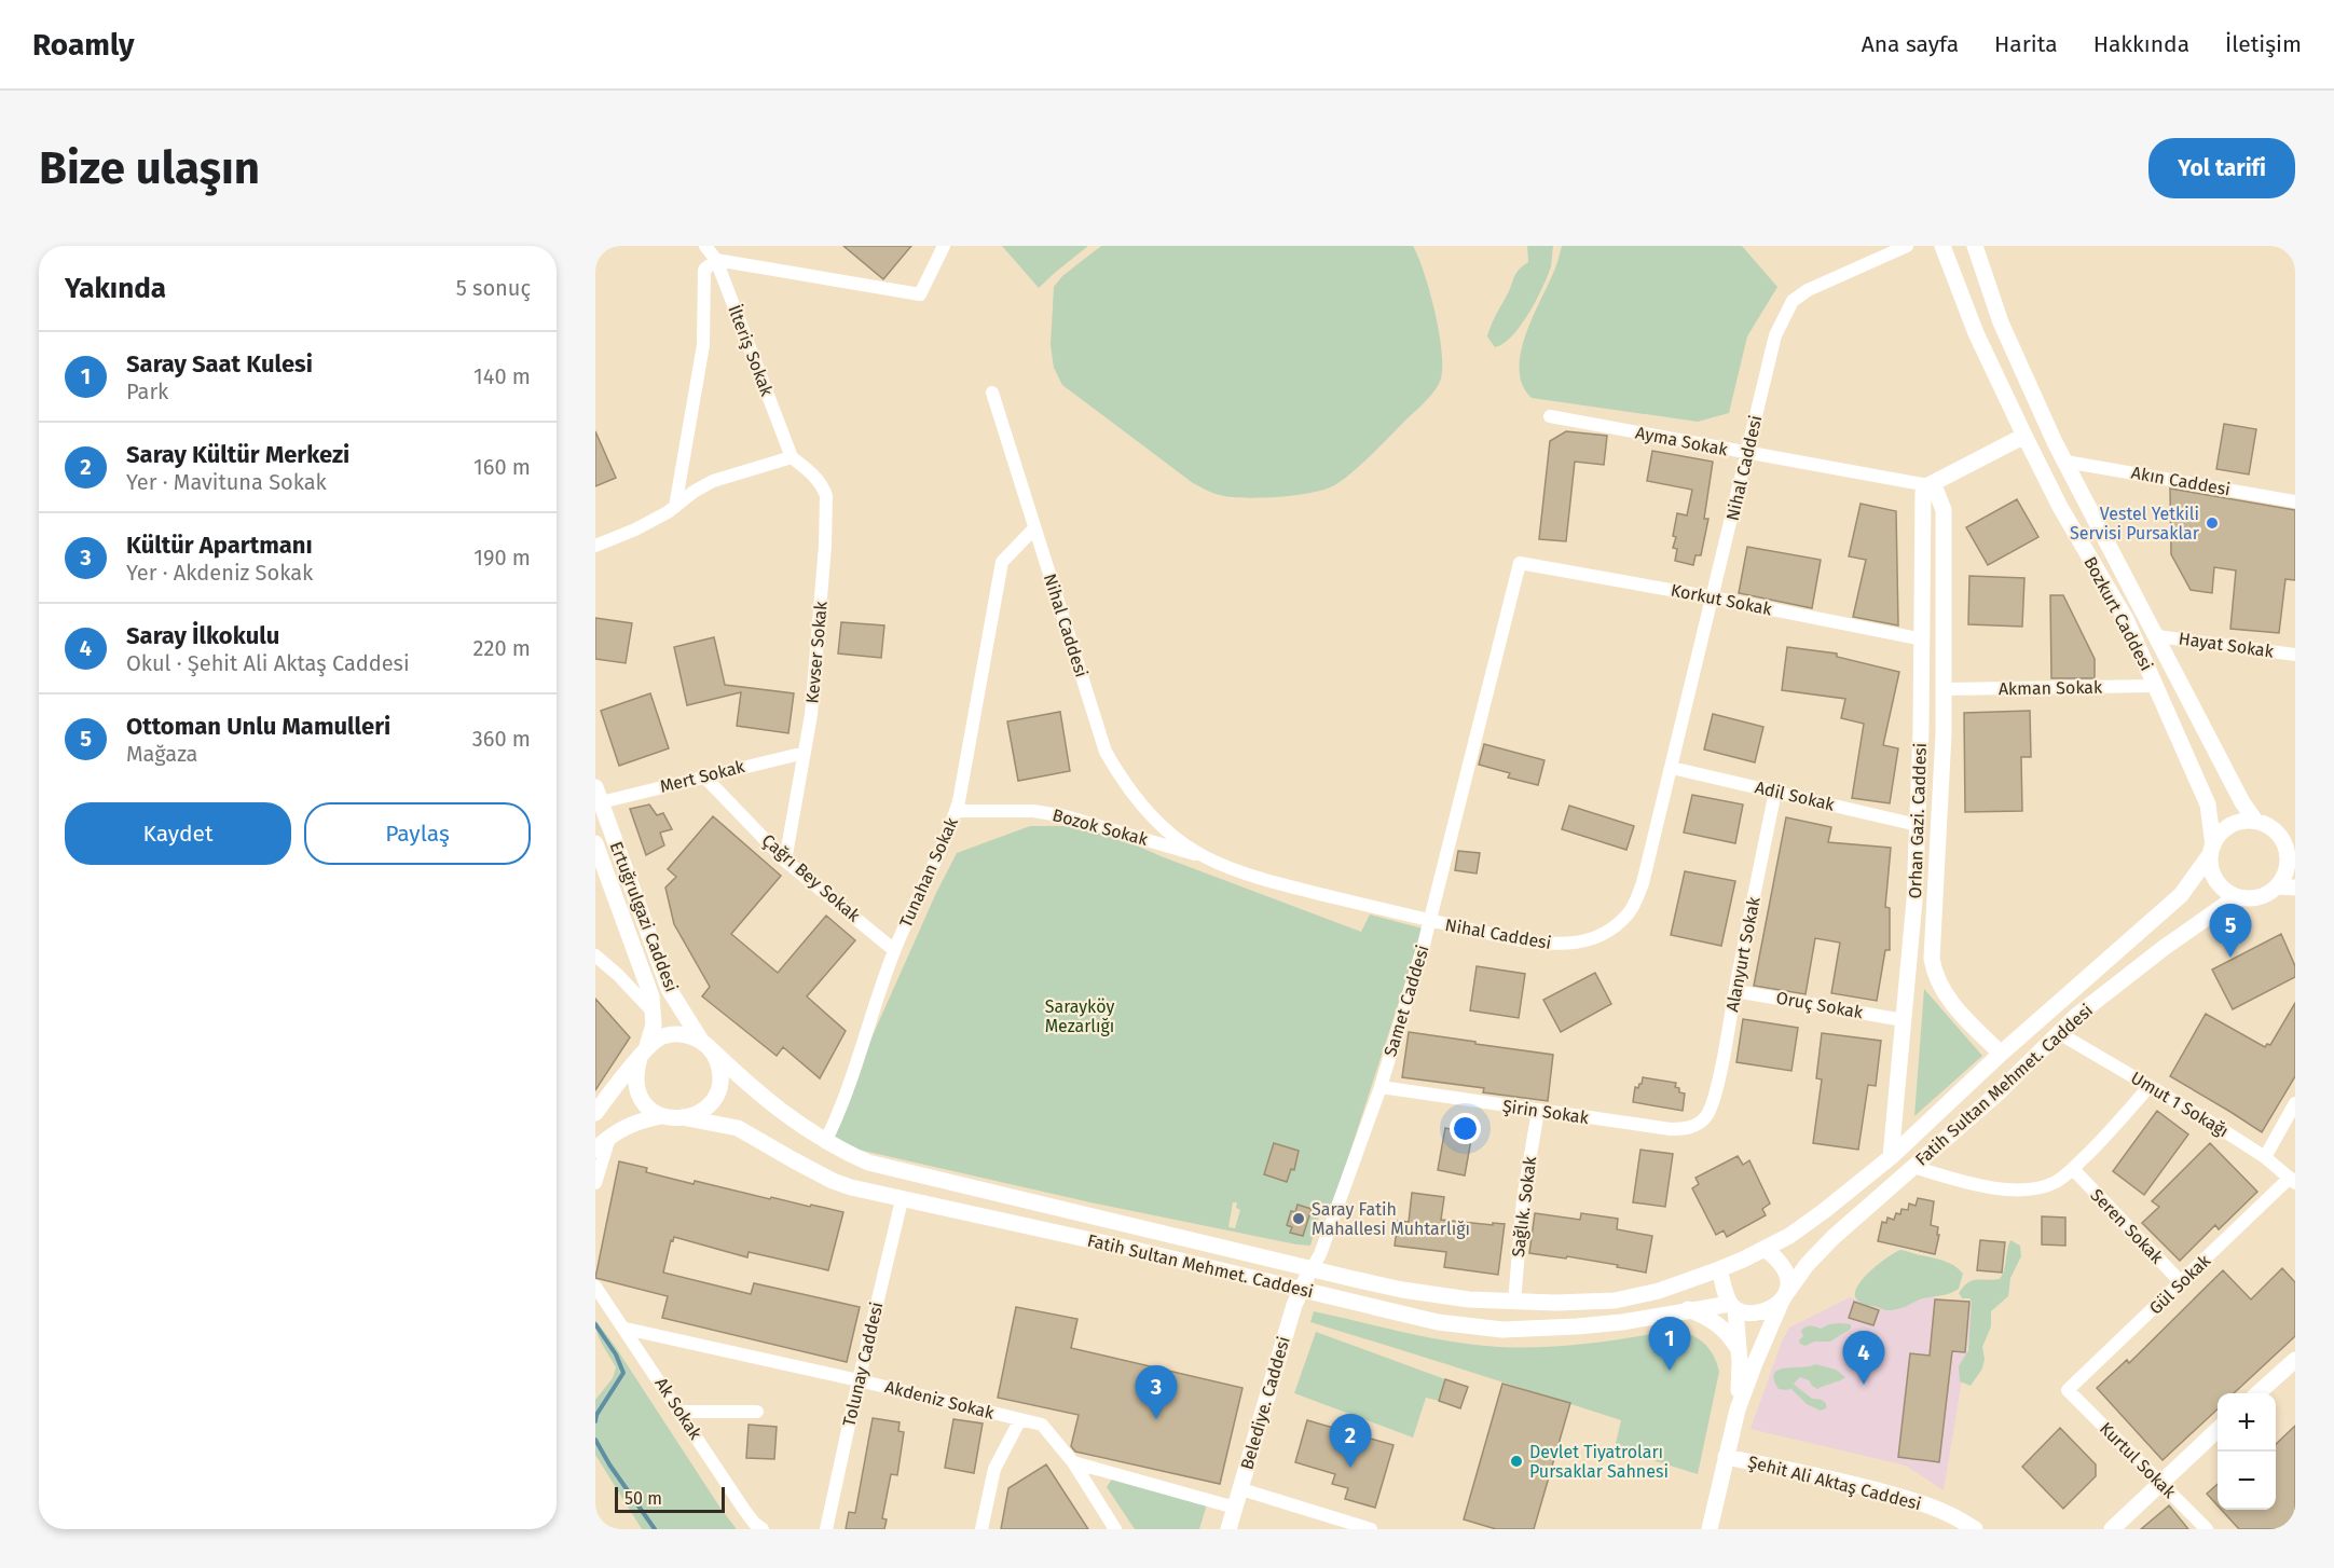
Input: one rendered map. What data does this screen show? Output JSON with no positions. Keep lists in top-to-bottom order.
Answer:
{
  "streets": {
    "street": [
      "İlteriş Sokak",
      "Ayma Sokak",
      "Nihal Caddesi",
      "Akın Caddesi",
      "Korkut Sokak",
      "Bozkurt Caddesi",
      "Hayat Sokak",
      "Kevser Sokak",
      "Akman Sokak",
      "Mert Sokak",
      "Adil Sokak",
      "Orhan Gazi. Caddesi",
      "Bozok Sokak",
      "Tunahan Sokak",
      "Çağrı Bey Sokak",
      "Ertuğrulgazi Caddesi",
      "Alanyurt Sokak",
      "Samet Caddesi",
      "Oruç Sokak",
      "Fatih Sultan Mehmet. Caddesi",
      "Umut 1 Sokağı",
      "Şirin Sokak",
      "Sağlık. Sokak",
      "Seren Sokak",
      "Gül Sokak",
      "Tolunay Caddesi",
      "Akdeniz Sokak",
      "Belediye. Caddesi",
      "Ak Sokak",
      "Kurtul Sokak",
      "Şehit Ali Aktaş Caddesi"
    ]
  },
  "crossings": [
    ["İlteriş Sokak", "Kevser Sokak"],
    ["Ayma Sokak", "Nihal Caddesi"],
    ["Ayma Sokak", "Orhan Gazi. Caddesi"],
    ["Nihal Caddesi", "Korkut Sokak"],
    ["Nihal Caddesi", "Adil Sokak"],
    ["Nihal Caddesi", "Bozok Sokak"],
    ["Nihal Caddesi", "Tunahan Sokak"],
    ["Nihal Caddesi", "Samet Caddesi"],
    ["Akın Caddesi", "Bozkurt Caddesi"],
    ["Korkut Sokak", "Orhan Gazi. Caddesi"],
    ["Korkut Sokak", "Samet Caddesi"],
    ["Bozkurt Caddesi", "Hayat Sokak"],
    ["Bozkurt Caddesi", "Akman Sokak"],
    ["Bozkurt Caddesi", "Fatih Sultan Mehmet. Caddesi"],
    ["Kevser Sokak", "Mert Sokak"],
    ["Kevser Sokak", "Çağrı Bey Sokak"],
    ["Akman Sokak", "Orhan Gazi. Caddesi"],
    ["Mert Sokak", "Çağrı Bey Sokak"],
    ["Mert Sokak", "Ertuğrulgazi Caddesi"],
    ["Adil Sokak", "Orhan Gazi. Caddesi"],
    ["Adil Sokak", "Alanyurt Sokak"],
    ["Orhan Gazi. Caddesi", "Oruç Sokak"],
    ["Orhan Gazi. Caddesi", "Fatih Sultan Mehmet. Caddesi"],
    ["Bozok Sokak", "Tunahan Sokak"],
    ["Tunahan Sokak", "Çağrı Bey Sokak"],
    ["Tunahan Sokak", "Fatih Sultan Mehmet. Caddesi"],
    ["Ertuğrulgazi Caddesi", "Fatih Sultan Mehmet. Caddesi"],
    ["Alanyurt Sokak", "Oruç Sokak"],
    ["Alanyurt Sokak", "Şirin Sokak"],
    ["Samet Caddesi", "Fatih Sultan Mehmet. Caddesi"],
    ["Samet Caddesi", "Şirin Sokak"],
    ["Samet Caddesi", "Belediye. Caddesi"],
    ["Fatih Sultan Mehmet. Caddesi", "Umut 1 Sokağı"],
    ["Fatih Sultan Mehmet. Caddesi", "Sağlık. Sokak"],
    ["Fatih Sultan Mehmet. Caddesi", "Tolunay Caddesi"],
    ["Fatih Sultan Mehmet. Caddesi", "Belediye. Caddesi"],
    ["Umut 1 Sokağı", "Gül Sokak"],
    ["Şirin Sokak", "Sağlık. Sokak"],
    ["Seren Sokak", "Gül Sokak"],
    ["Gül Sokak", "Kurtul Sokak"],
    ["Tolunay Caddesi", "Akdeniz Sokak"],
    ["Akdeniz Sokak", "Ak Sokak"]
  ],
  "parks": ["Sarayköy Mezarlığı"],
  "places": ["Vestel Yetkili Servisi Pursaklar", "Saray Fatih Mahallesi Muhtarlığı", "Devlet Tiyatroları Pursaklar Sahnesi"],
  "scale_bar": "50 m",
  "page": {
    "header": "Roamly",
    "nav": [
      "Ana sayfa",
      "Harita",
      "Hakkında",
      "İletişim"
    ],
    "buttons": [
      "Yol tarifi",
      ["Kaydet", "Paylaş"]
    ],
    "title": "Bize ulaşın",
    "heading": ["Yakında", "5 sonuç"],
    "list": [
      {
        "mark": "1",
        "name": "Saray Saat Kulesi",
        "note": "Park",
        "value": "140 m"
      },
      {
        "mark": "2",
        "name": "Saray Kültür Merkezi",
        "note": "Yer · Mavituna Sokak",
        "value": "160 m"
      },
      {
        "mark": "3",
        "name": "Kültür Apartmanı",
        "note": "Yer · Akdeniz Sokak",
        "value": "190 m"
      },
      {
        "mark": "4",
        "name": "Saray İlkokulu",
        "note": "Okul · Şehit Ali Aktaş Caddesi",
        "value": "220 m"
      },
      {
        "mark": "5",
        "name": "Ottoman Unlu Mamulleri",
        "note": "Mağaza",
        "value": "360 m"
      }
    ],
    "pins": [
      "5",
      "1",
      "4",
      "3",
      "2"
    ],
    "map_buttons": ["+", "−"],
    "scale": "50 m"
  }
}
